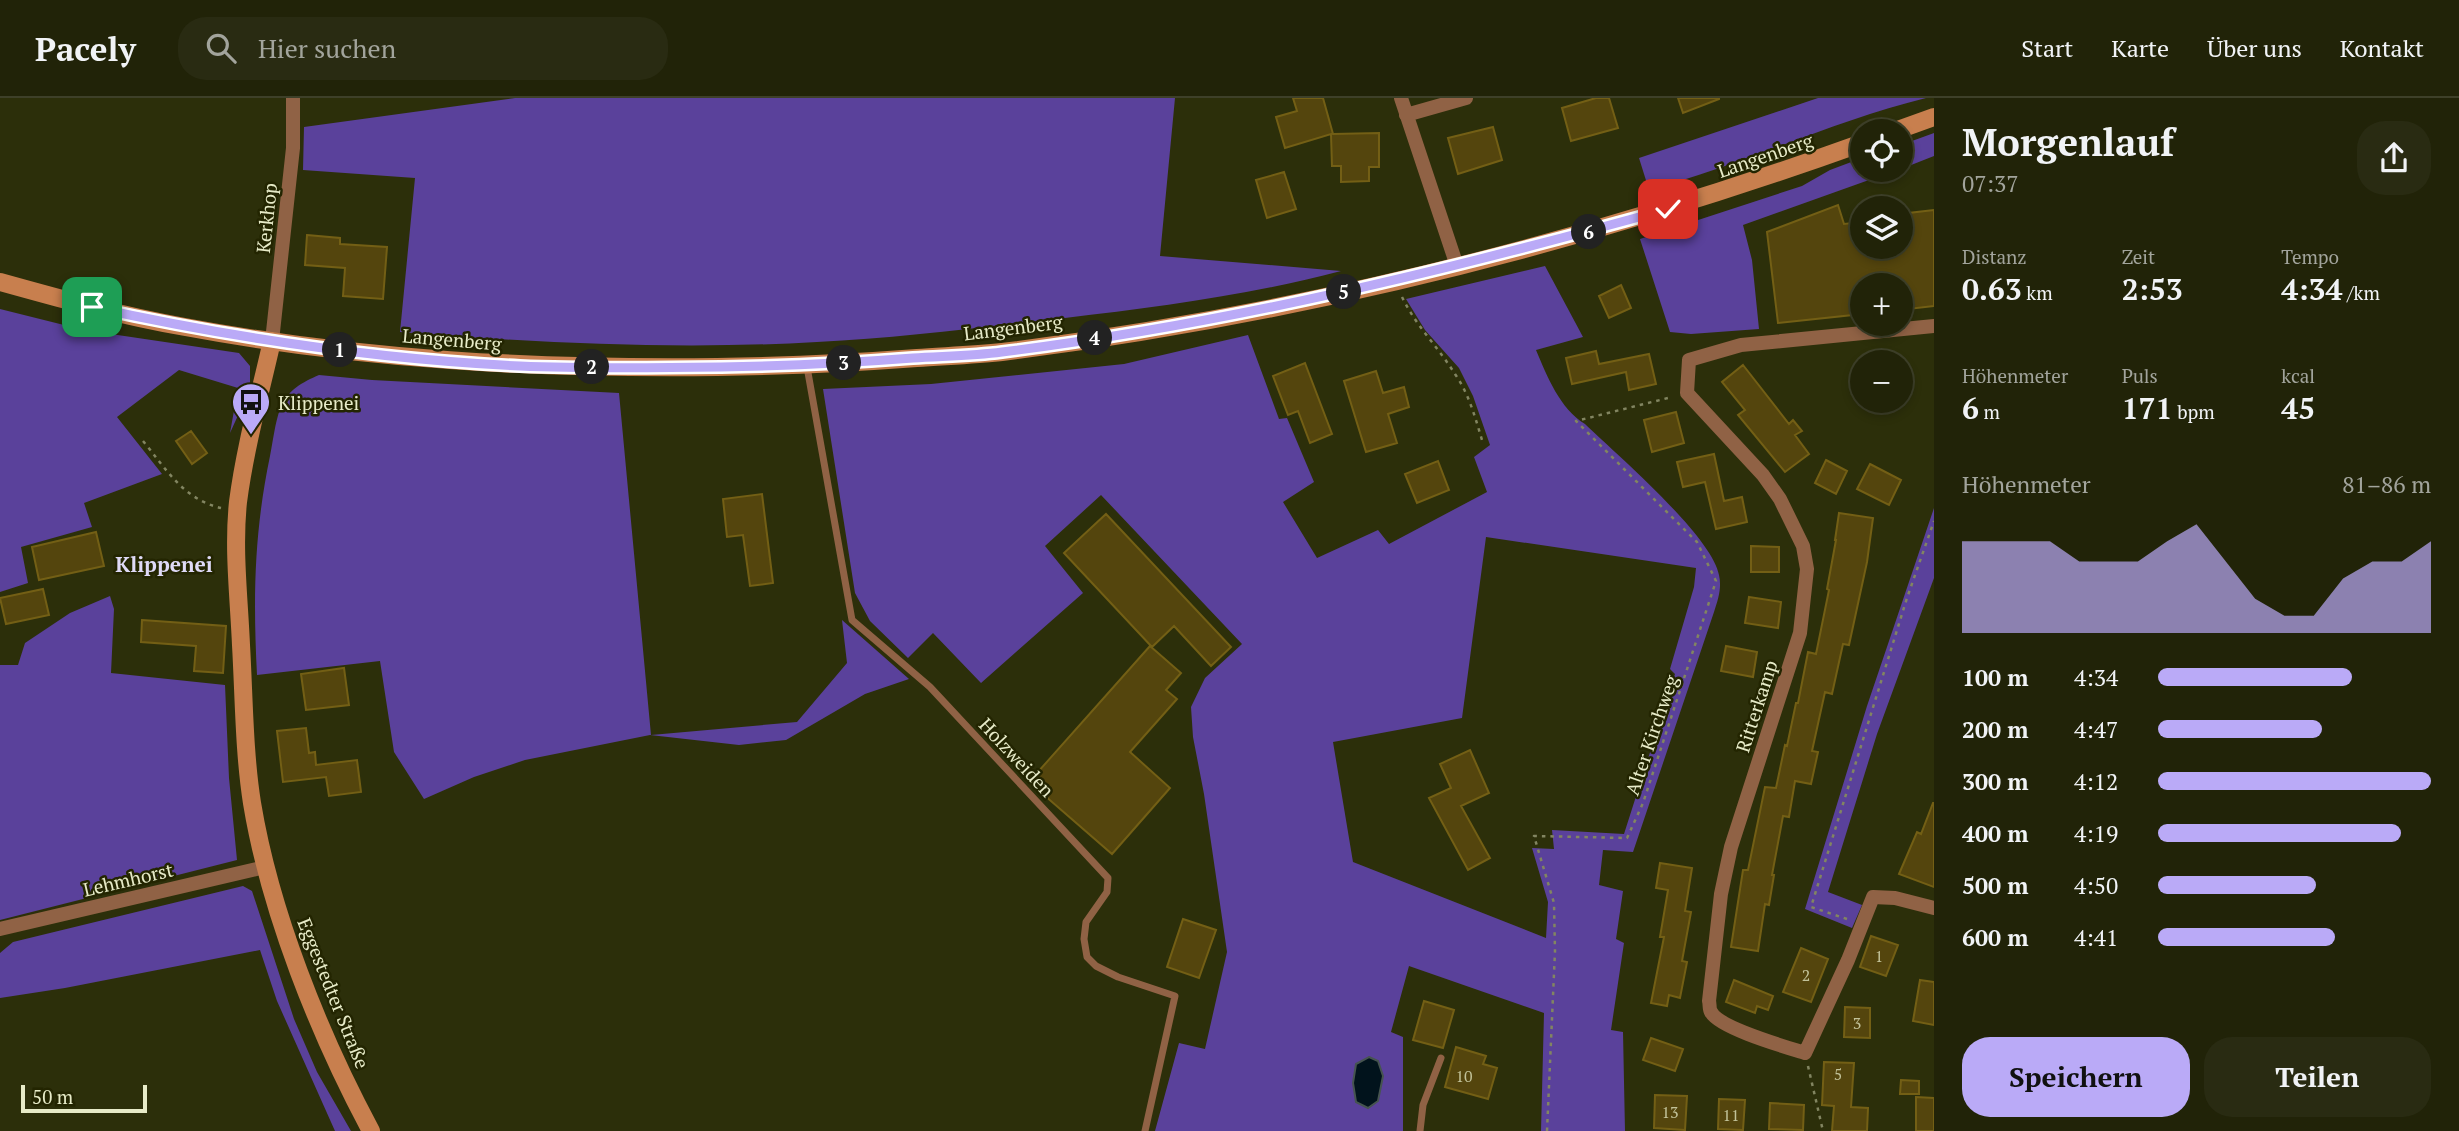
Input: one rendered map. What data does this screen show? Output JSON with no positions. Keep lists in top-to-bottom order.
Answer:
{
  "streets": {
    "main road": ["Langenberg", "Eggestedter Straße"],
    "street": ["Kerkhop", "Ritterkamp", "Lehmhorst"],
    "lane": ["Holzweiden"],
    "path": ["Alter Kirchweg"]
  },
  "crossings": [
    ["Langenberg", "Kerkhop"],
    ["Langenberg", "Holzweiden"],
    ["Ritterkamp", "Alter Kirchweg"],
    ["Lehmhorst", "Eggestedter Straße"]
  ],
  "districts": ["Klippenei"],
  "places": {
    "bus stop": ["Klippenei"]
  },
  "house_numbers": [
    "1",
    "2",
    "3",
    "5",
    "10",
    "13",
    "11"
  ],
  "scale_bar": "50 m",
  "page": {
    "header": "Pacely",
    "search": "Hier suchen",
    "nav": [
      "Start",
      "Karte",
      "Über uns",
      "Kontakt"
    ],
    "heading": ["Morgenlauf", "07:37"],
    "map_buttons": ["+", "−"],
    "pins": [
      "6",
      "5",
      "4",
      "1",
      "3",
      "2"
    ],
    "stats": [
      ["Distanz", "0.63 km"],
      ["Zeit", "2:53"],
      ["Tempo", "4:34 /km"],
      ["Höhenmeter", "6 m"],
      ["Puls", "171 bpm"],
      ["kcal", "45"]
    ],
    "chart": ["Höhenmeter", "81–86 m"],
    "list": [
      {
        "name": "100 m",
        "note": "4:34"
      },
      {
        "name": "200 m",
        "note": "4:47"
      },
      {
        "name": "300 m",
        "note": "4:12"
      },
      {
        "name": "400 m",
        "note": "4:19"
      },
      {
        "name": "500 m",
        "note": "4:50"
      },
      {
        "name": "600 m",
        "note": "4:41"
      }
    ],
    "buttons": ["Speichern", "Teilen"],
    "scale": "50 m"
  }
}
